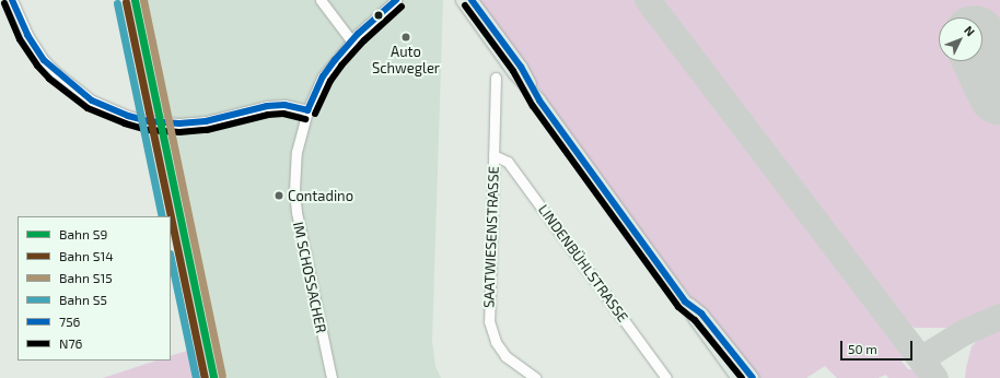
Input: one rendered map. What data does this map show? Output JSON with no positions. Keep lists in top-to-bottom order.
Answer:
{
  "streets": {
    "street": ["SAATWIESENSTRASSE", "LINDENBÜHLSTRASSE", "IM SCHOSSACHER"]
  },
  "crossings": [
    ["SAATWIESENSTRASSE", "LINDENBÜHLSTRASSE"]
  ],
  "places": ["Auto Schwegler", "Contadino"],
  "lines": [
    "rail line S9",
    "rail line S15",
    "transit line 756",
    "rail line S14",
    "rail line S5",
    "transit line N76"
  ],
  "legend": [
    "Bahn S9",
    "Bahn S14",
    "Bahn S15",
    "Bahn S5",
    "756",
    "N76"
  ],
  "scale_bar": "50 m",
  "north": "top right"
}
